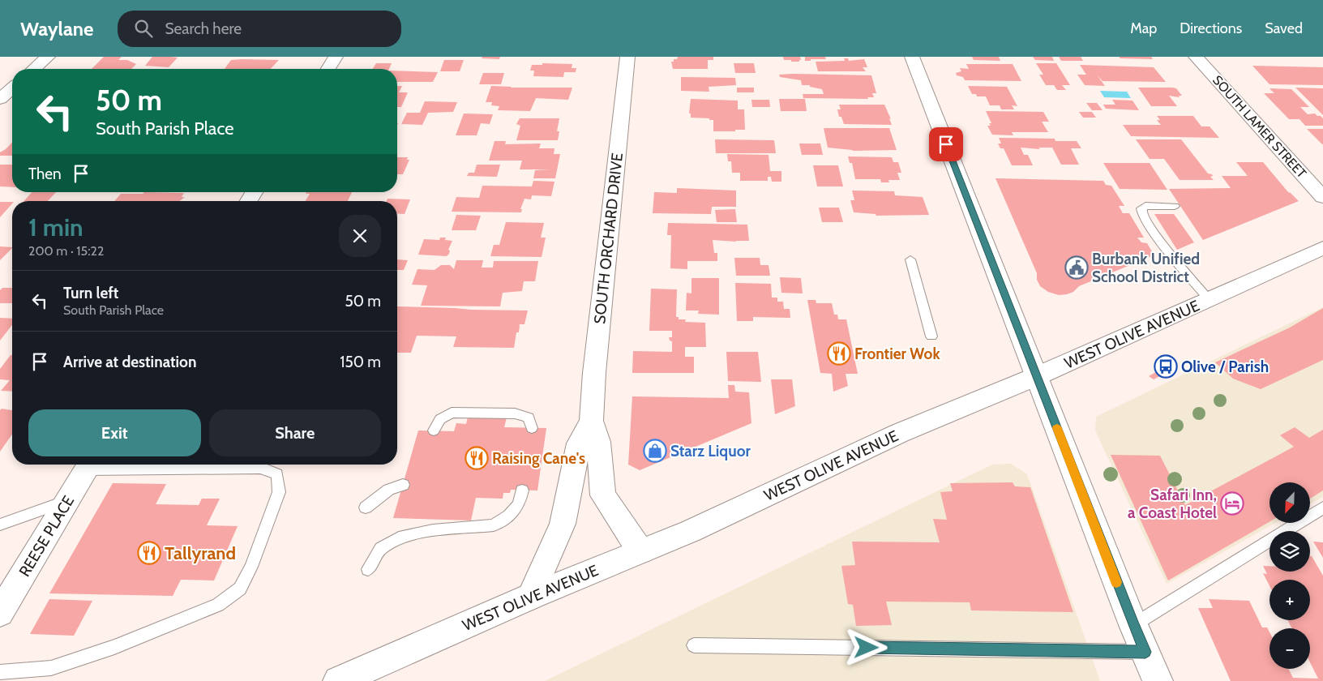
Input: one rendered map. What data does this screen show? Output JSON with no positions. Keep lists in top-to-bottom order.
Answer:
{
  "streets": {
    "street": [
      "SOUTH LAMER STREET",
      "SOUTH ORCHARD DRIVE",
      "WEST OLIVE AVENUE",
      "REESE PLACE"
    ]
  },
  "crossings": [
    ["SOUTH ORCHARD DRIVE", "WEST OLIVE AVENUE"]
  ],
  "places": {
    "public building": ["Burbank Unified School District"],
    "restaurant": ["Frontier Wok", "Raising Cane's", "Tallyrand"],
    "bus stop": ["Olive / Parish"],
    "shop": ["Starz Liquor"],
    "hotel": ["Safari Inn, a Coast Hotel"]
  },
  "north": "bottom left",
  "page": {
    "header": "Waylane",
    "search": "Search here",
    "nav": ["Map", "Directions", "Saved"],
    "turn": ["50 m", "South Parish Place"],
    "then": "Then",
    "heading": ["1 min", "200 m · 15:22"],
    "list": [
      {
        "name": "Turn left",
        "note": "South Parish Place",
        "value": "50 m"
      },
      {
        "name": "Arrive at destination",
        "value": "150 m"
      }
    ],
    "buttons": ["Exit", "Share"],
    "map_buttons": ["+", "−"]
  }
}
